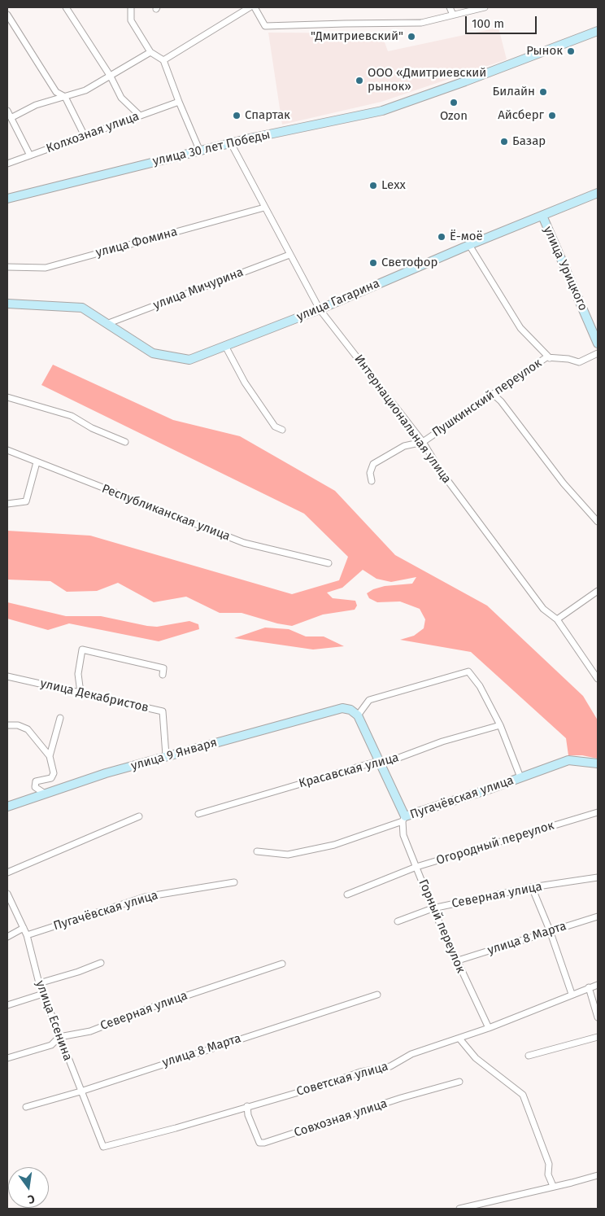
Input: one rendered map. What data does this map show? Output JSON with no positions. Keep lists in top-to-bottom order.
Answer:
{
  "streets": {
    "main road": [
      "улица 30 лет Победы",
      "улица Урицкого",
      "улица Гагарина",
      "улица 9 Января",
      "Пугачёвская улица",
      "Горный переулок"
    ],
    "street": [
      "Колхозная улица",
      "улица Фомина",
      "улица Мичурина",
      "Пушкинский переулок",
      "Интернациональная улица",
      "Республиканская улица",
      "улица Декабристов",
      "Красавская улица",
      "Огородный переулок",
      "Северная улица",
      "улица 8 Марта",
      "улица Есенина",
      "Советская улица",
      "Совхозная улица"
    ]
  },
  "crossings": [
    ["улица 30 лет Победы", "Интернациональная улица"],
    ["улица Фомина", "Интернациональная улица"],
    ["улица Урицкого", "улица Гагарина"],
    ["улица Мичурина", "улица Гагарина"],
    ["улица Мичурина", "Интернациональная улица"],
    ["улица Гагарина", "Интернациональная улица"],
    ["Пушкинский переулок", "Интернациональная улица"],
    ["улица Декабристов", "улица 9 Января"],
    ["улица 9 Января", "Горный переулок"],
    ["Красавская улица", "Горный переулок"],
    ["Пугачёвская улица", "Горный переулок"],
    ["Пугачёвская улица", "улица Есенина"],
    ["Огородный переулок", "Горный переулок"],
    ["Северная улица", "Горный переулок"],
    ["Северная улица", "улица Есенина"],
    ["Горный переулок", "улица 8 Марта"],
    ["Горный переулок", "Советская улица"],
    ["улица 8 Марта", "улица Есенина"],
    ["улица Есенина", "Советская улица"],
    ["Советская улица", "Совхозная улица"]
  ],
  "places": [
    "\"Дмитриевский\"",
    "Рынок",
    "ООО «Дмитриевский рынок»",
    "Билайн",
    "Ozon",
    "Спартак",
    "Айсберг",
    "Базар",
    "Lexx",
    "Ё-моё",
    "Светофор"
  ],
  "scale_bar": "100 m",
  "north": "bottom"
}
